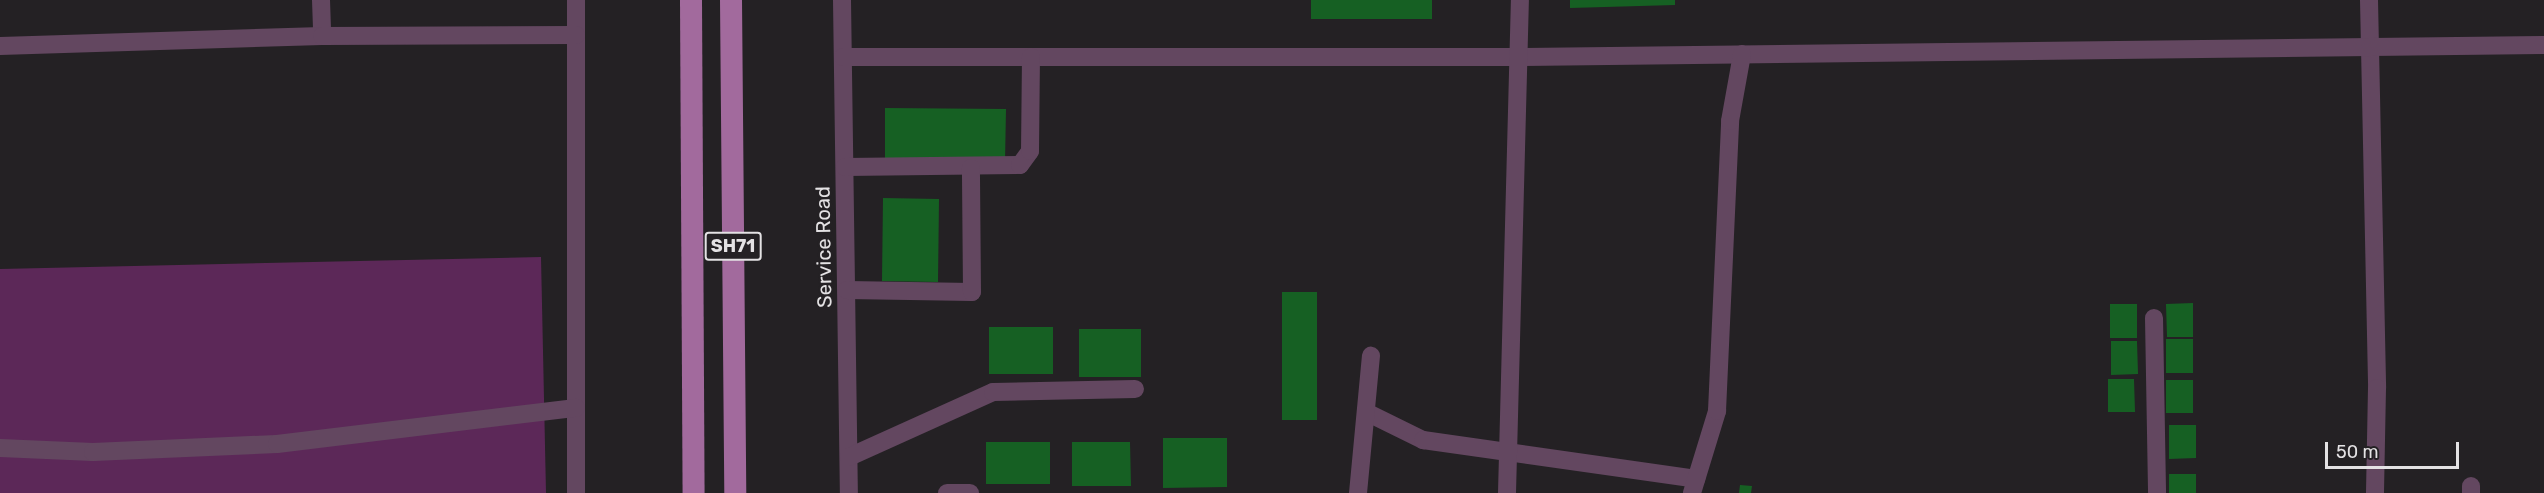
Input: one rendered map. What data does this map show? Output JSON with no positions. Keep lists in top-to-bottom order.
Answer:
{
  "streets": {
    "main road": ["SH71"],
    "street": ["Service Road"]
  },
  "scale_bar": "50 m"
}
